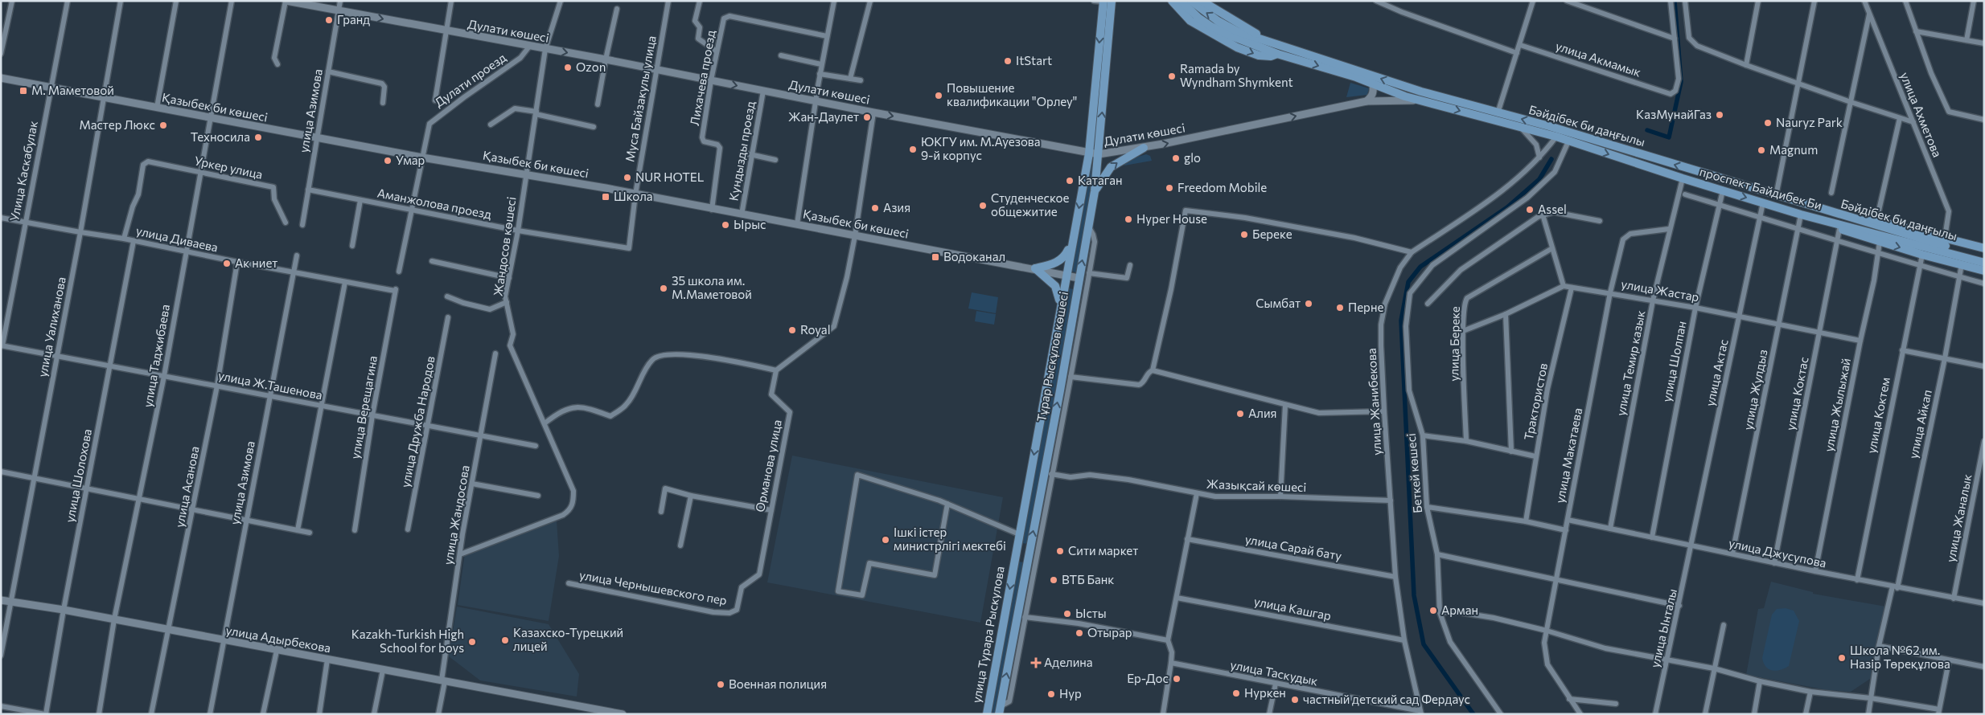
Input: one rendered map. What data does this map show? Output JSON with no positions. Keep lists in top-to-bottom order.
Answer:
{
  "streets": {
    "main road": [
      "Дулати көшесі",
      "Қазыбек би көшесі",
      "Бәйдібек би даңғылы",
      "проспект Байдибек Би",
      "Тұрар Рыскұлов көшесі",
      "улица Турара Рыскулова",
      "улица Адырбекова"
    ],
    "street": [
      "улица Акмамык",
      "Лихачева проезд",
      "Дулати проезд",
      "Муса Байзакулы улица",
      "улица Азимова",
      "улица Ахметова",
      "Кундызды проезд",
      "Уркер улица",
      "Улица Каскабулак",
      "Аманжолова проезд",
      "улица Диваева",
      "Жандосов көшесі",
      "улица Жастар",
      "улица Уалиханова",
      "улица Береке",
      "улица Таджибаева",
      "улица Шолпан",
      "улица Темир казык",
      "улица Актас",
      "улица Ж.Ташенова",
      "улица Жулдыз",
      "улица Коктас",
      "улица Жанибекова",
      "Трактористов",
      "улица Жылыжай",
      "улица Верещагина",
      "улица Коктем",
      "улица Дружба Народов",
      "улица Айкап",
      "улица Макатаева",
      "Орманова улица",
      "Беткей көшесі",
      "улица Шолохова",
      "Жазықсай көшесі",
      "улица Асанова",
      "улица Жандосова",
      "улица Жаналык",
      "улица Сарай бату",
      "улица Джусупова",
      "улица Чернышевского пер",
      "улица Кашгар",
      "улица Ынталы",
      "улица Таскудык"
    ]
  },
  "crossings": [
    ["Дулати көшесі", "Лихачева проезд"],
    ["Дулати көшесі", "Дулати проезд"],
    ["Дулати көшесі", "Муса Байзакулы улица"],
    ["Дулати көшесі", "улица Азимова"],
    ["Дулати көшесі", "Бәйдібек би даңғылы"],
    ["Дулати көшесі", "Кундызды проезд"],
    ["Дулати көшесі", "Жандосов көшесі"],
    ["Дулати көшесі", "Тұрар Рыскұлов көшесі"],
    ["Лихачева проезд", "Қазыбек би көшесі"],
    ["Дулати проезд", "Қазыбек би көшесі"],
    ["Муса Байзакулы улица", "Қазыбек би көшесі"],
    ["Муса Байзакулы улица", "Аманжолова проезд"],
    ["Қазыбек би көшесі", "улица Азимова"],
    ["Қазыбек би көшесі", "Кундызды проезд"],
    ["Қазыбек би көшесі", "Улица Каскабулак"],
    ["Қазыбек би көшесі", "Жандосов көшесі"],
    ["Қазыбек би көшесі", "улица Уалиханова"],
    ["Қазыбек би көшесі", "улица Таджибаева"],
    ["Қазыбек би көшесі", "Тұрар Рыскұлов көшесі"],
    ["Қазыбек би көшесі", "улица Турара Рыскулова"],
    ["улица Азимова", "Аманжолова проезд"],
    ["улица Азимова", "улица Диваева"],
    ["улица Азимова", "улица Ж.Ташенова"],
    ["улица Азимова", "улица Адырбекова"],
    ["Бәйдібек би даңғылы", "проспект Байдибек Би"],
    ["Бәйдібек би даңғылы", "улица Жанибекова"],
    ["Уркер улица", "улица Диваева"],
    ["Уркер улица", "улица Таджибаева"],
    ["Улица Каскабулак", "улица Диваева"],
    ["Улица Каскабулак", "улица Ж.Ташенова"],
    ["проспект Байдибек Би", "улица Шолпан"],
    ["проспект Байдибек Би", "улица Темир казык"],
    ["проспект Байдибек Би", "улица Актас"],
    ["проспект Байдибек Би", "улица Жулдыз"],
    ["проспект Байдибек Би", "улица Коктас"],
    ["проспект Байдибек Би", "улица Жанибекова"],
    ["проспект Байдибек Би", "Беткей көшесі"],
    ["Аманжолова проезд", "Жандосов көшесі"],
    ["улица Диваева", "улица Уалиханова"],
    ["улица Диваева", "улица Таджибаева"],
    ["улица Диваева", "улица Верещагина"],
    ["улица Диваева", "улица Шолохова"],
    ["улица Диваева", "улица Асанова"],
    ["Жандосов көшесі", "улица Жандосова"],
    ["улица Жастар", "улица Шолпан"],
    ["улица Жастар", "улица Темир казык"],
    ["улица Жастар", "улица Актас"],
    ["улица Жастар", "улица Жулдыз"],
    ["улица Жастар", "улица Коктас"],
    ["улица Жастар", "Трактористов"],
    ["улица Жастар", "улица Жылыжай"],
    ["улица Жастар", "улица Макатаева"],
    ["улица Уалиханова", "улица Ж.Ташенова"],
    ["улица Уалиханова", "улица Адырбекова"],
    ["улица Таджибаева", "улица Ж.Ташенова"],
    ["улица Таджибаева", "улица Адырбекова"],
    ["Тұрар Рыскұлов көшесі", "улица Турара Рыскулова"],
    ["улица Шолпан", "улица Джусупова"],
    ["улица Темир казык", "улица Макатаева"],
    ["улица Темир казык", "улица Джусупова"],
    ["улица Актас", "улица Джусупова"],
    ["улица Актас", "улица Ынталы"],
    ["улица Ж.Ташенова", "улица Верещагина"],
    ["улица Ж.Ташенова", "улица Дружба Народов"],
    ["улица Ж.Ташенова", "улица Шолохова"],
    ["улица Ж.Ташенова", "улица Асанова"],
    ["улица Ж.Ташенова", "улица Жандосова"],
    ["улица Жулдыз", "улица Джусупова"],
    ["улица Коктас", "улица Джусупова"],
    ["улица Жанибекова", "Жазықсай көшесі"],
    ["улица Жанибекова", "улица Сарай бату"],
    ["улица Жанибекова", "улица Кашгар"],
    ["улица Жанибекова", "улица Таскудык"],
    ["улица Жылыжай", "улица Джусупова"],
    ["улица Коктем", "улица Джусупова"],
    ["улица Айкап", "улица Джусупова"],
    ["улица Макатаева", "улица Джусупова"],
    ["Орманова улица", "улица Чернышевского пер"],
    ["улица Шолохова", "улица Адырбекова"],
    ["улица Асанова", "улица Адырбекова"],
    ["улица Жандосова", "улица Адырбекова"],
    ["улица Жаналык", "улица Джусупова"],
    ["улица Джусупова", "улица Ынталы"]
  ],
  "one_way": ["Дулати көшесі", "проспект Байдибек Би", "улица Турара Рыскулова"],
  "places": {
    "other": [
      "Гранд",
      "ItStart",
      "Ozon",
      "Ramada by Wyndham Shymkent",
      "Повышение квалификации \"Орлеу\"",
      "КазМунайГаз",
      "Жан-Даулет",
      "Nauryz Park",
      "Мастер Люкс",
      "Техносила",
      "ЮКГУ им. М.Ауезова 9-й корпус",
      "Magnum",
      "glo",
      "Умар",
      "NUR HOTEL",
      "Катаган",
      "Freedom Mobile",
      "Студенческое общежитие",
      "Азия",
      "Assel",
      "Hyper House",
      "Ырыс",
      "Береке",
      "Ак ниет",
      "35 школа им. М.Маметовой",
      "Сымбат",
      "Перне",
      "Royal",
      "Алия",
      "Ішкі істер министрлігі мектебі",
      "Сити маркет",
      "ВТБ Банк",
      "Арман",
      "Ысты",
      "Отырар",
      "Казахско-Турецкий лицей",
      "Kazakh-Turkish High School for boys",
      "Школа №62 им. Назір Төреқұлова",
      "Ер-Дос",
      "Военная полиция",
      "Нуркен",
      "Нур",
      "частный детский сад Фердаус"
    ],
    "transit": ["М. Маметовой", "Школа", "Водоканал"],
    "health": ["Аделина"]
  }
}
